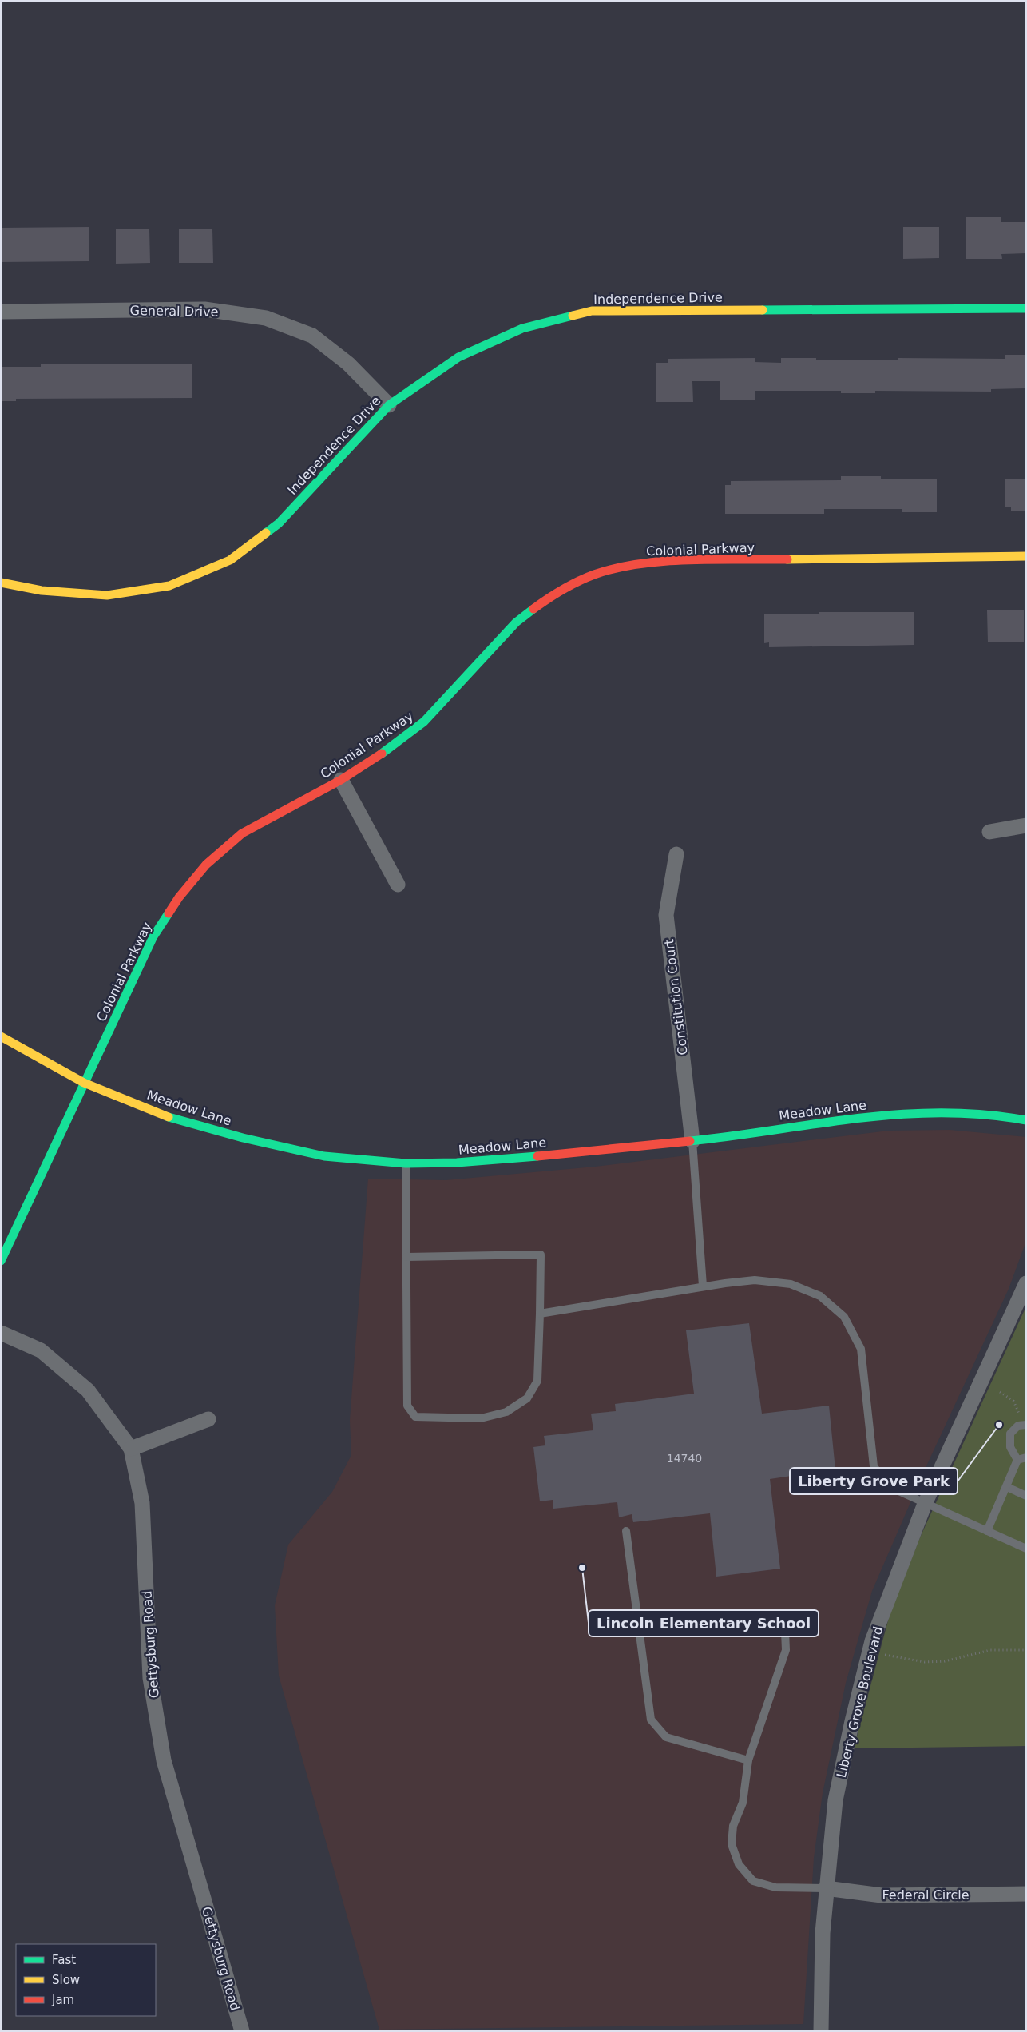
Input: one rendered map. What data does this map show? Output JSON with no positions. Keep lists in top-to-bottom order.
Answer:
{
  "streets": {
    "street": [
      "Independence Drive",
      "General Drive",
      "Colonial Parkway",
      "Constitution Court",
      "Meadow Lane",
      "Gettysburg Road",
      "Liberty Grove Boulevard",
      "Federal Circle"
    ]
  },
  "crossings": [
    ["Independence Drive", "General Drive"],
    ["Colonial Parkway", "Meadow Lane"],
    ["Constitution Court", "Meadow Lane"],
    ["Liberty Grove Boulevard", "Federal Circle"]
  ],
  "places": ["Liberty Grove Park", "Lincoln Elementary School"],
  "house_numbers": ["14740"],
  "legend": ["Fast", "Slow", "Jam"]
}
